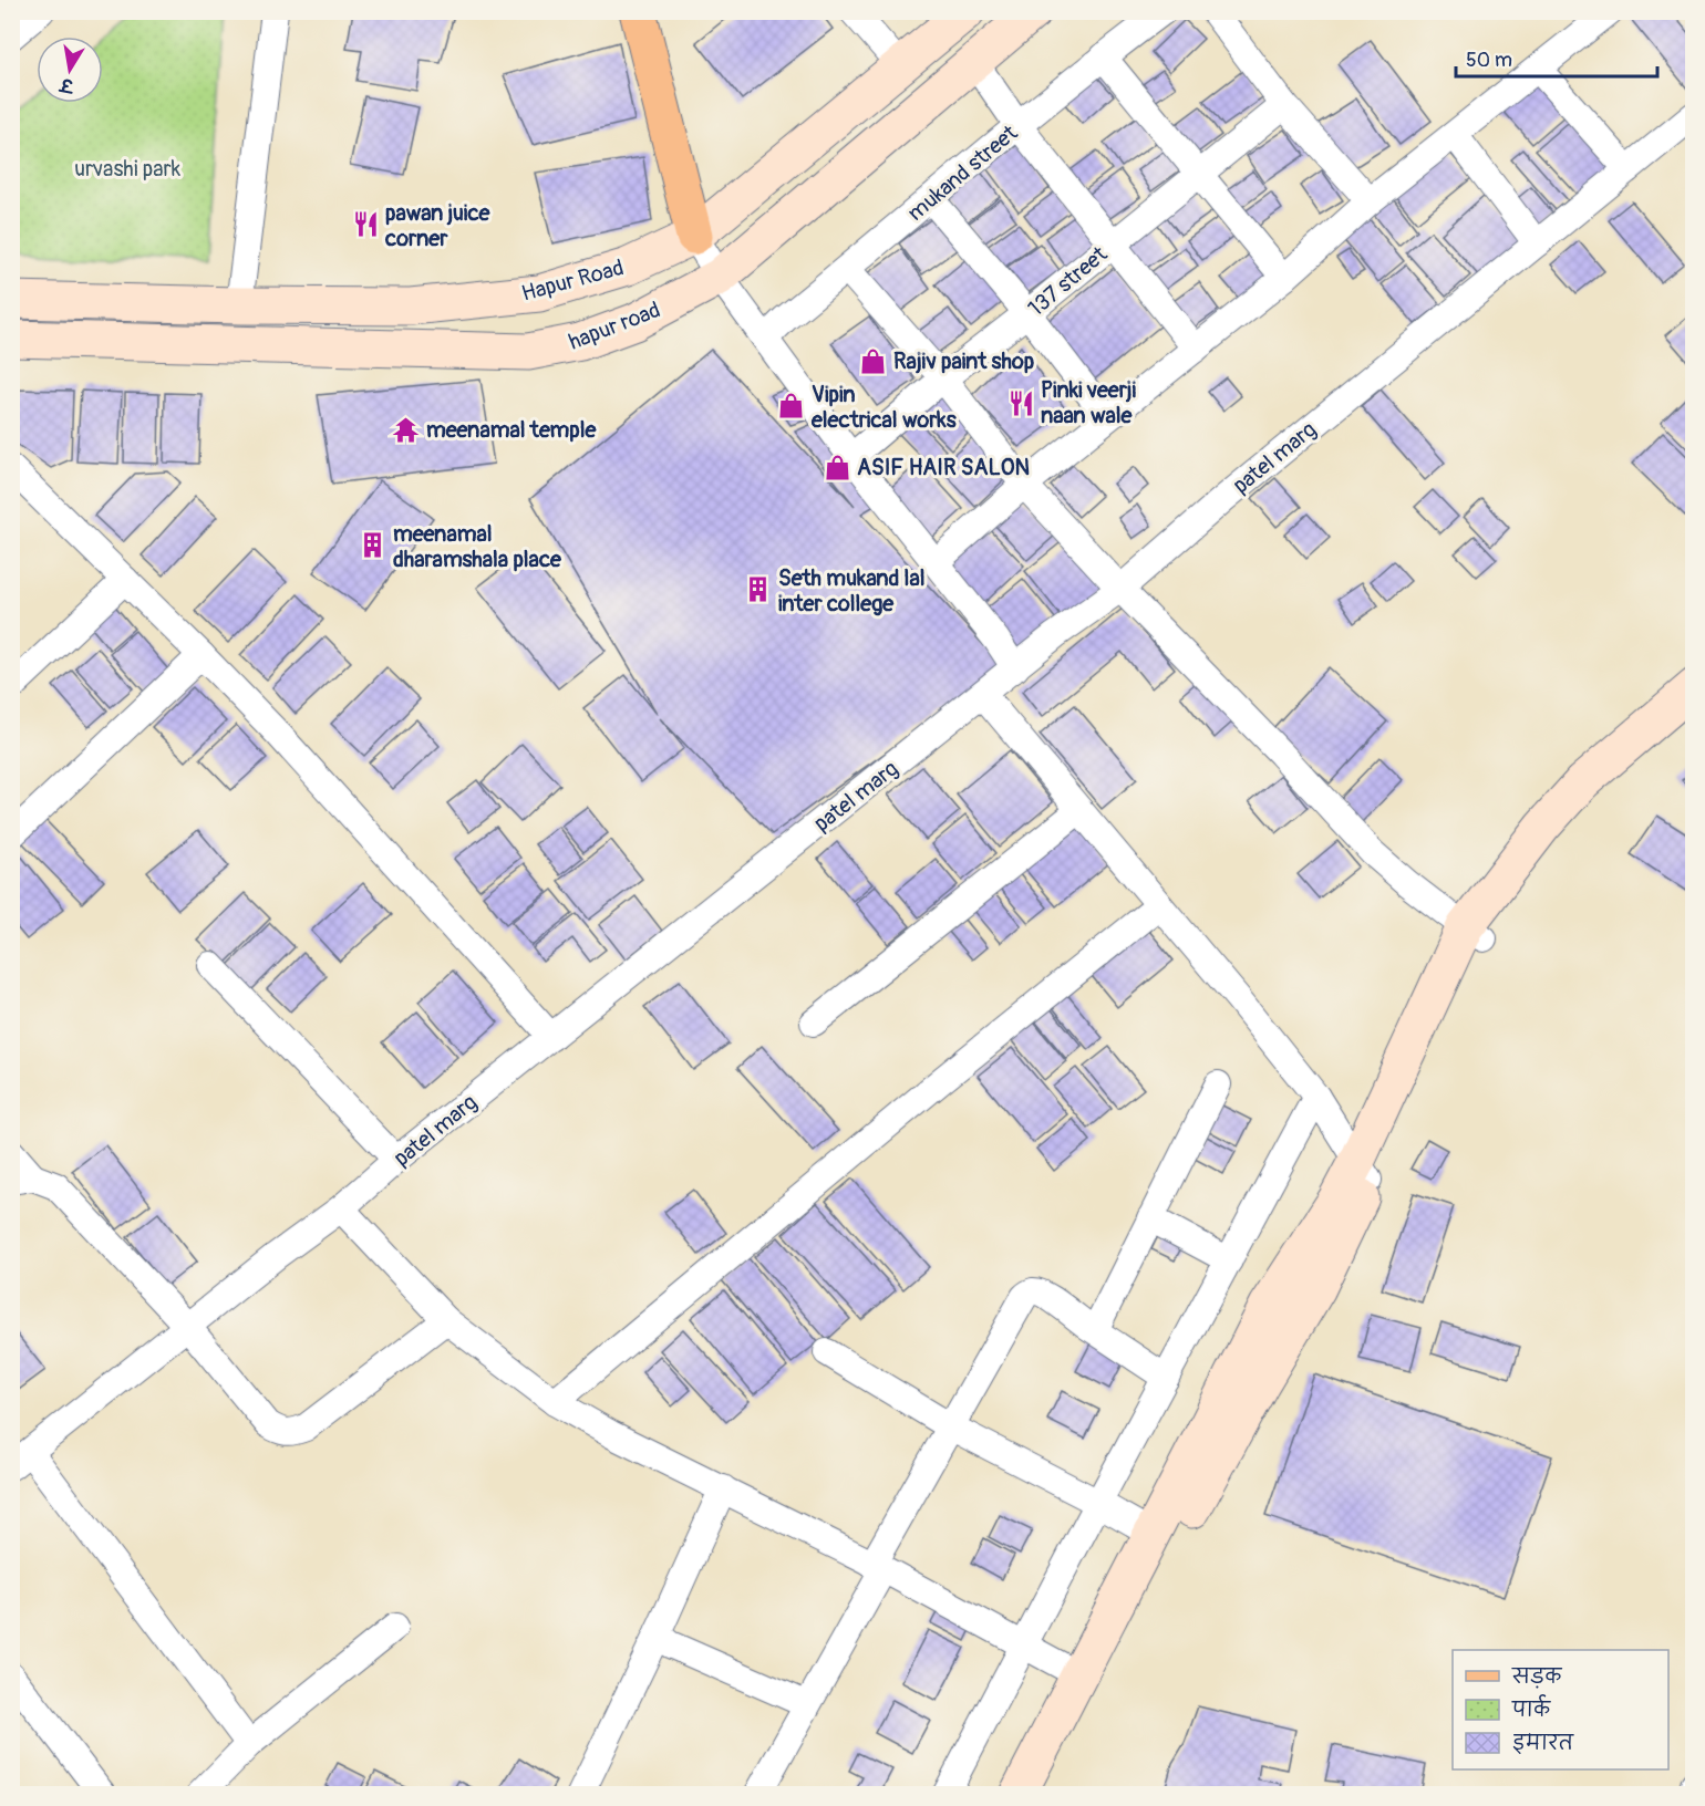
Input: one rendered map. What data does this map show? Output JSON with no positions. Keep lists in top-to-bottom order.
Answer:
{
  "streets": {
    "street": [
      "mukand street",
      "Hapur Road",
      "137 street",
      "hapur road",
      "patel marg"
    ]
  },
  "parks": ["urvashi park"],
  "places": {
    "restaurant": ["pawan juice corner", "Pinki veerji naan wale"],
    "shop": ["Rajiv paint shop", "Vipin electrical works", "ASIF HAIR SALON"],
    "temple": ["meenamal temple"],
    "building": ["meenamal dharamshala place", "Seth mukand lal inter college"]
  },
  "legend": ["सड़क", "पार्क", "इमारत"],
  "scale_bar": "50 m",
  "north": "bottom"
}
